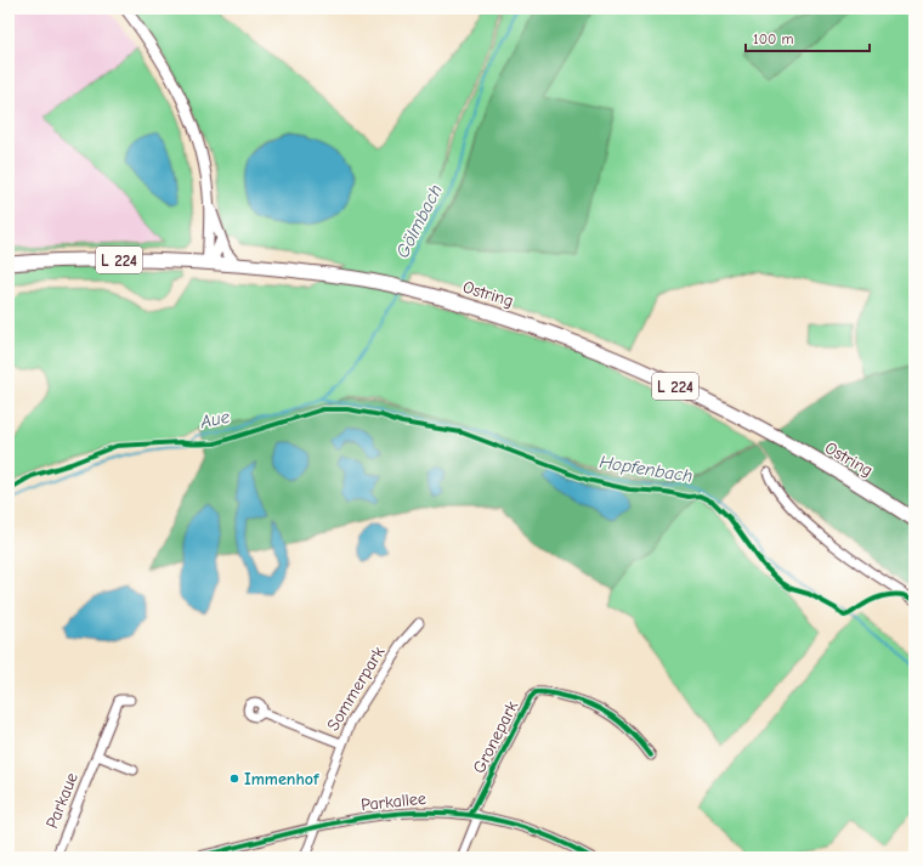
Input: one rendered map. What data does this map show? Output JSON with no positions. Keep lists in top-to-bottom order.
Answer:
{
  "streets": {
    "main road": ["L 224", "Ostring"],
    "street": [
      "Sommerpark",
      "Gronepark",
      "Parkaue",
      "Parkallee"
    ]
  },
  "crossings": [
    ["Sommerpark", "Parkallee"],
    ["Gronepark", "Parkallee"]
  ],
  "water": ["Gölmbach", "Aue", "Hopfenbach"],
  "places": ["Immenhof"],
  "scale_bar": "100 m"
}
